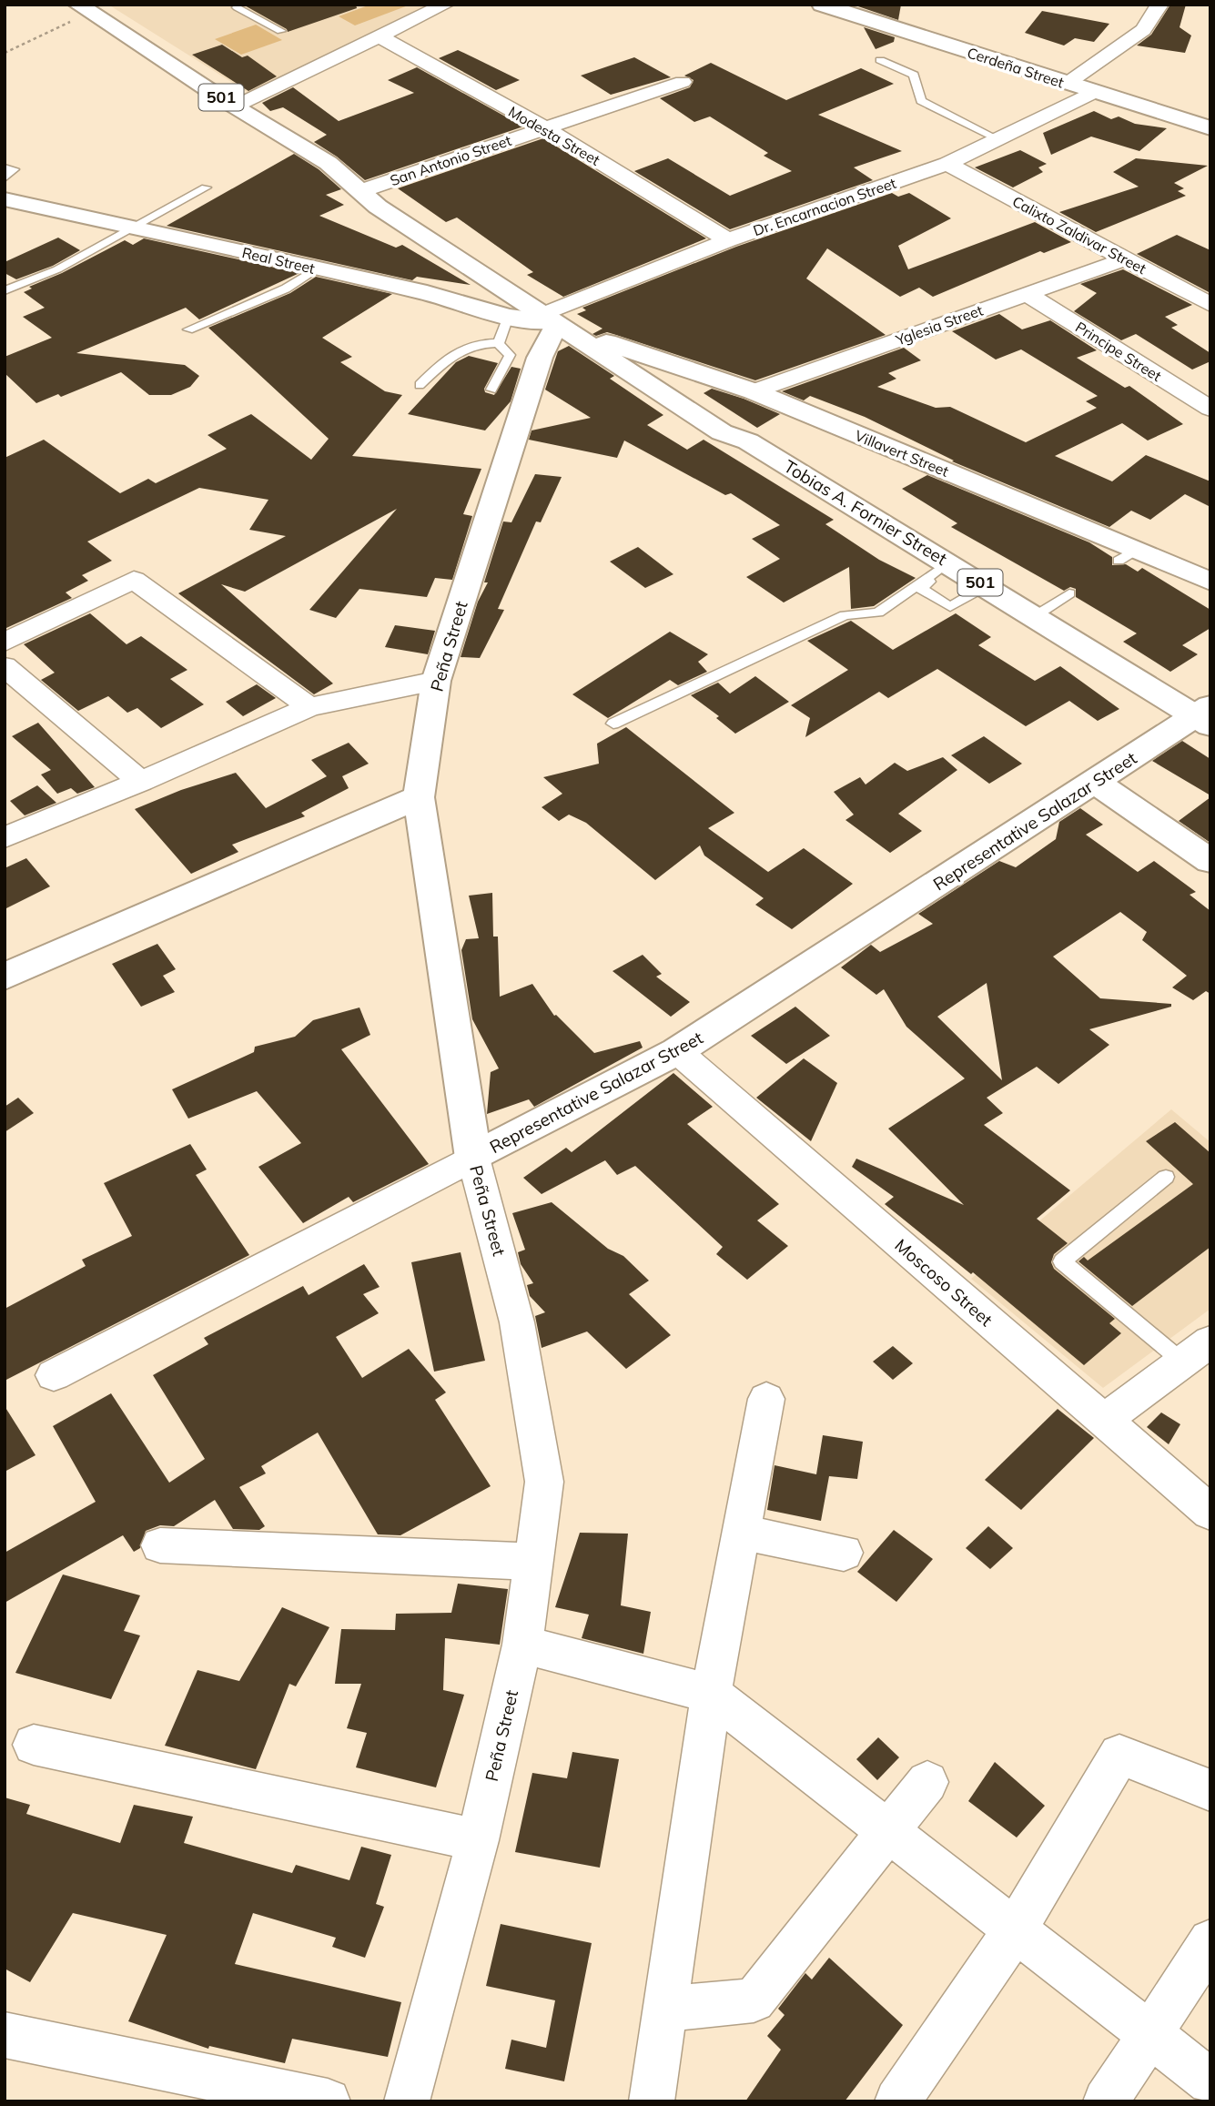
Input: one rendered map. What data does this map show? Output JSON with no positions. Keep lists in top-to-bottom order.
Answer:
{
  "streets": {
    "main road": [
      "Cerdeña Street",
      "501",
      "Real Street",
      "Villavert Street",
      "Tobias A. Fornier Street",
      "Peña Street",
      "Representative Salazar Street"
    ],
    "street": [
      "Modesta Street",
      "San Antonio Street",
      "Dr. Encarnacion Street",
      "Calixto Zaldivar Street",
      "Yglesia Street",
      "Principe Street",
      "Moscoso Street"
    ]
  },
  "crossings": [
    ["Cerdeña Street", "Dr. Encarnacion Street"],
    ["Modesta Street", "San Antonio Street"],
    ["Modesta Street", "Dr. Encarnacion Street"],
    ["San Antonio Street", "Tobias A. Fornier Street"],
    ["Dr. Encarnacion Street", "Calixto Zaldivar Street"],
    ["Dr. Encarnacion Street", "Real Street"],
    ["Dr. Encarnacion Street", "Tobias A. Fornier Street"],
    ["Dr. Encarnacion Street", "Peña Street"],
    ["Calixto Zaldivar Street", "Yglesia Street"],
    ["Real Street", "Tobias A. Fornier Street"],
    ["Real Street", "Peña Street"],
    ["Yglesia Street", "Principe Street"],
    ["Yglesia Street", "Villavert Street"],
    ["Villavert Street", "Tobias A. Fornier Street"],
    ["Tobias A. Fornier Street", "Peña Street"],
    ["Tobias A. Fornier Street", "Representative Salazar Street"],
    ["Peña Street", "Representative Salazar Street"],
    ["Representative Salazar Street", "Moscoso Street"]
  ]
}
